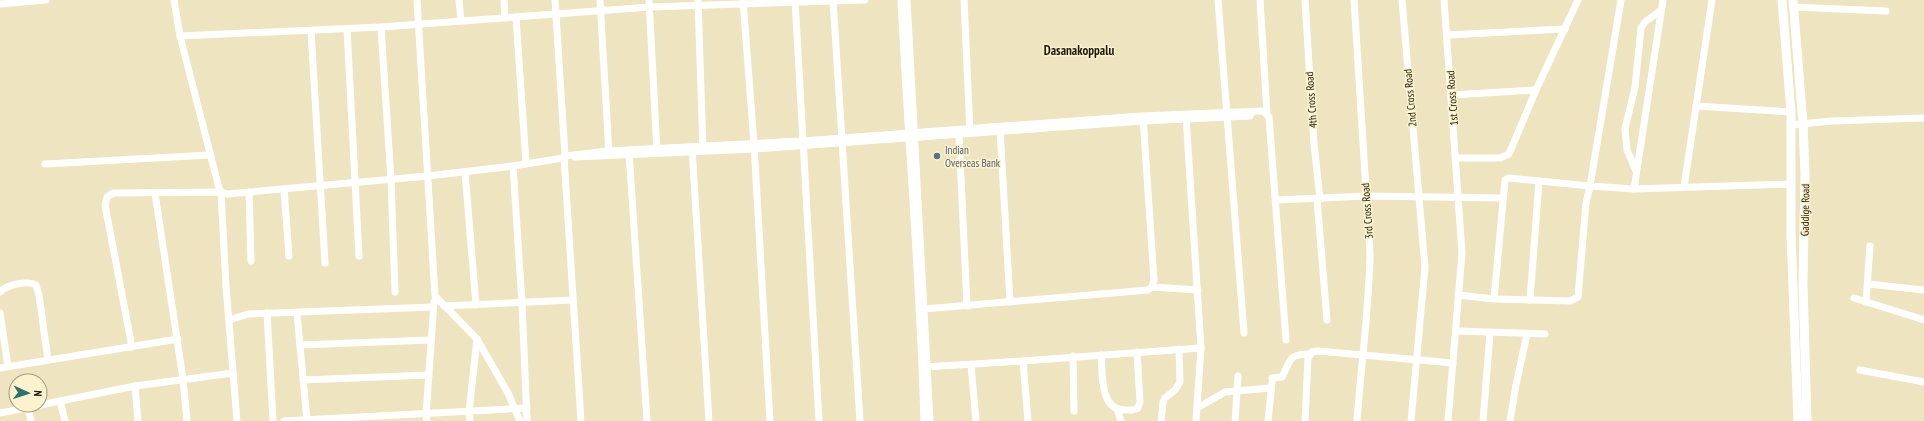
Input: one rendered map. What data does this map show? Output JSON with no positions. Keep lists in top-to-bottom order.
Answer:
{
  "streets": {
    "main road": ["Gaddige Road"],
    "street": [
      "2nd Cross Road",
      "1st Cross Road",
      "4th Cross Road",
      "3rd Cross Road"
    ]
  },
  "districts": ["Dasanakoppalu"],
  "places": ["Indian Overseas Bank"],
  "north": "right"
}
